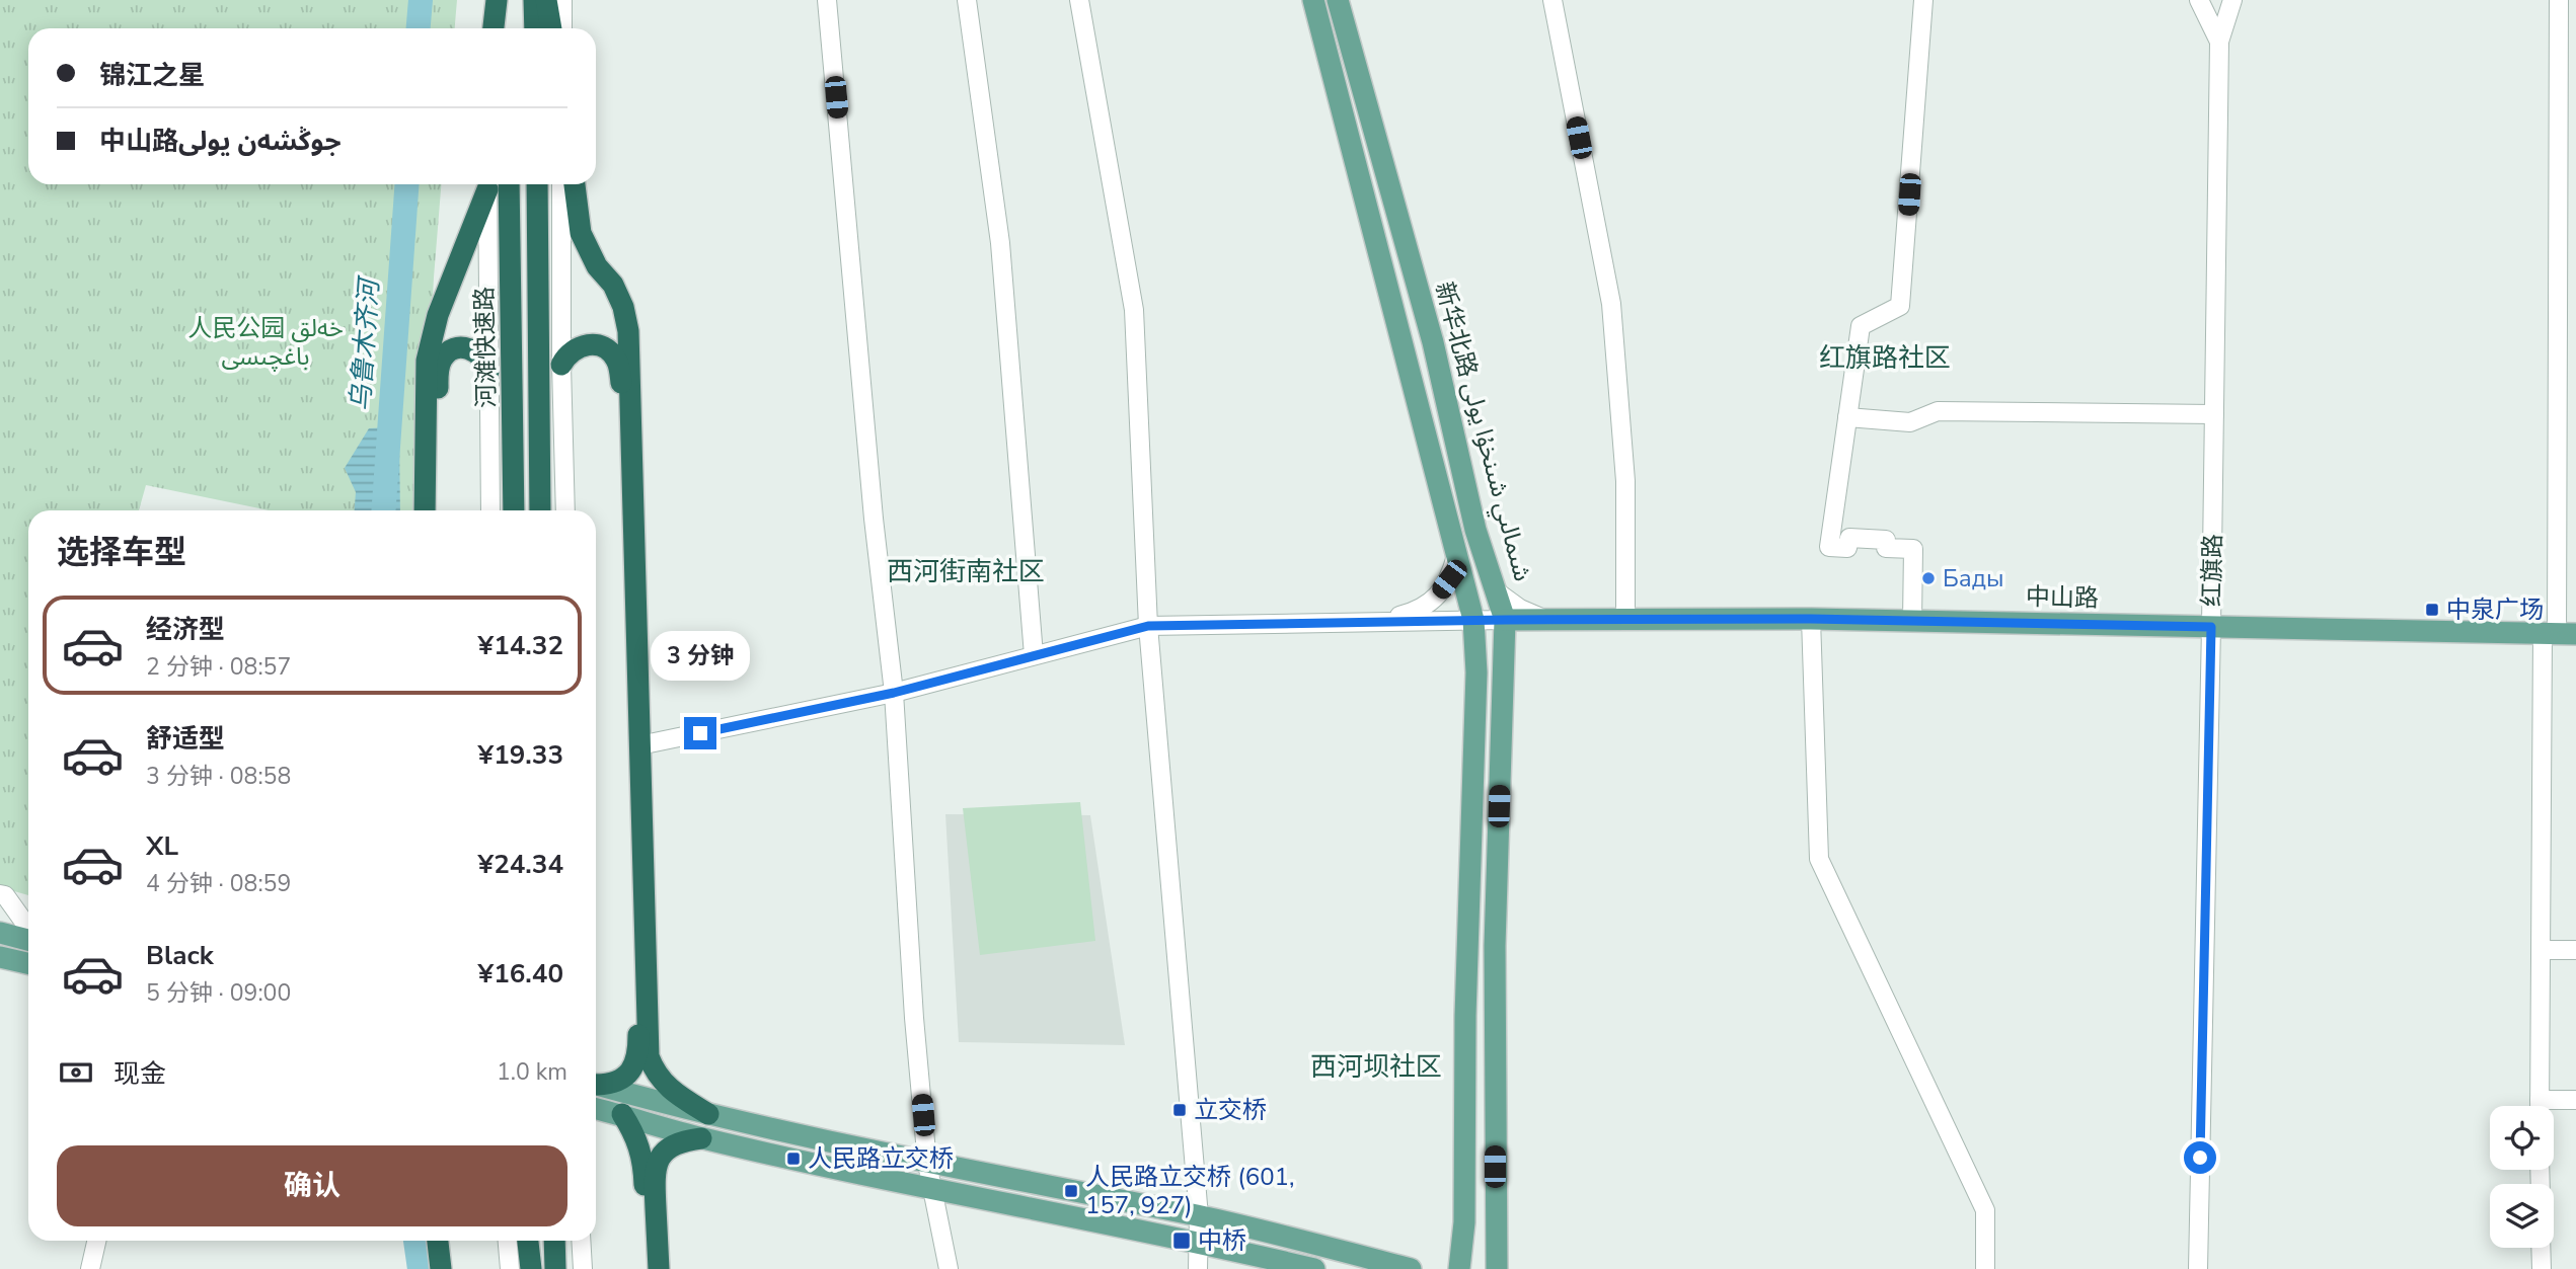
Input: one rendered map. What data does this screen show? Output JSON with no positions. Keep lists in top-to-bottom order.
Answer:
{
  "streets": {
    "highway": ["河滩快速路"],
    "main road": ["新华北路 شىمالىي شىنخۇا يولى", "中山路"],
    "street": ["红旗路"]
  },
  "crossings": [
    ["新华北路 شىمالىي شىنخۇا يولى", "中山路"],
    ["红旗路", "中山路"]
  ],
  "districts": ["红旗路社区", "西河街南社区", "西河坝社区"],
  "water": ["乌鲁木齐河"],
  "parks": ["人民公园 خەلق باغچىسى"],
  "places": {
    "other": ["Бады"],
    "transit": [
      "中泉广场",
      "立交桥",
      "人民路立交桥",
      "人民路立交桥 (601, 157, 927)",
      "中桥"
    ]
  },
  "page": {
    "banner": ["锦江之星", "中山路جوڭشەن يولى"],
    "heading": "选择车型",
    "list": [
      {
        "name": "经济型",
        "note": "2 分钟 · 08:57",
        "value": "¥14.32"
      },
      {
        "name": "舒适型",
        "note": "3 分钟 · 08:58",
        "value": "¥19.33"
      },
      {
        "name": "XL",
        "note": "4 分钟 · 08:59",
        "value": "¥24.34"
      },
      {
        "name": "Black",
        "note": "5 分钟 · 09:00",
        "value": "¥16.40"
      }
    ],
    "bubble": "3 分钟",
    "pay": ["现金", "1.0 km"],
    "buttons": "确认"
  }
}
